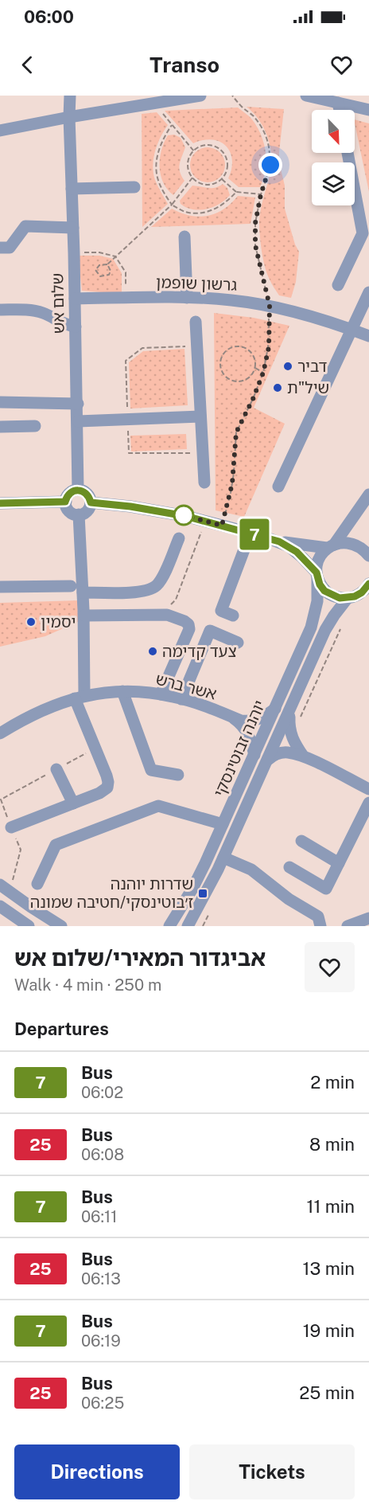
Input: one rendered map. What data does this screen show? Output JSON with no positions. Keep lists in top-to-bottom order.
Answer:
{
  "streets": {
    "street": [
      "גרשון שופמן",
      "שלום אש",
      "אשר ברש",
      "יוהנה זבוטינסקי"
    ]
  },
  "crossings": [
    ["גרשון שופמן", "שלום אש"],
    ["אשר ברש", "יוהנה זבוטינסקי"]
  ],
  "places": {
    "other": [
      "דביר",
      "שיל\"ת",
      "יסמין",
      "צעד קדימה"
    ],
    "transit": ["שדרות יוהנה ז׳בוטינסקי/חטיבה שמונה"]
  },
  "lines": ["bus line 7"],
  "north": "bottom right",
  "page": {
    "status": "06:00",
    "header": "Transo",
    "on_map": "7",
    "heading": [
      ["אביגדור המאירי/שלום אש", "Walk · 4 min · 250 m"],
      "Departures"
    ],
    "list": [
      {
        "mark": "7",
        "name": "Bus",
        "note": "06:02",
        "value": "2 min"
      },
      {
        "mark": "25",
        "name": "Bus",
        "note": "06:08",
        "value": "8 min"
      },
      {
        "mark": "7",
        "name": "Bus",
        "note": "06:11",
        "value": "11 min"
      },
      {
        "mark": "25",
        "name": "Bus",
        "note": "06:13",
        "value": "13 min"
      },
      {
        "mark": "7",
        "name": "Bus",
        "note": "06:19",
        "value": "19 min"
      },
      {
        "mark": "25",
        "name": "Bus",
        "note": "06:25",
        "value": "25 min"
      }
    ],
    "buttons": ["Directions", "Tickets"]
  }
}
